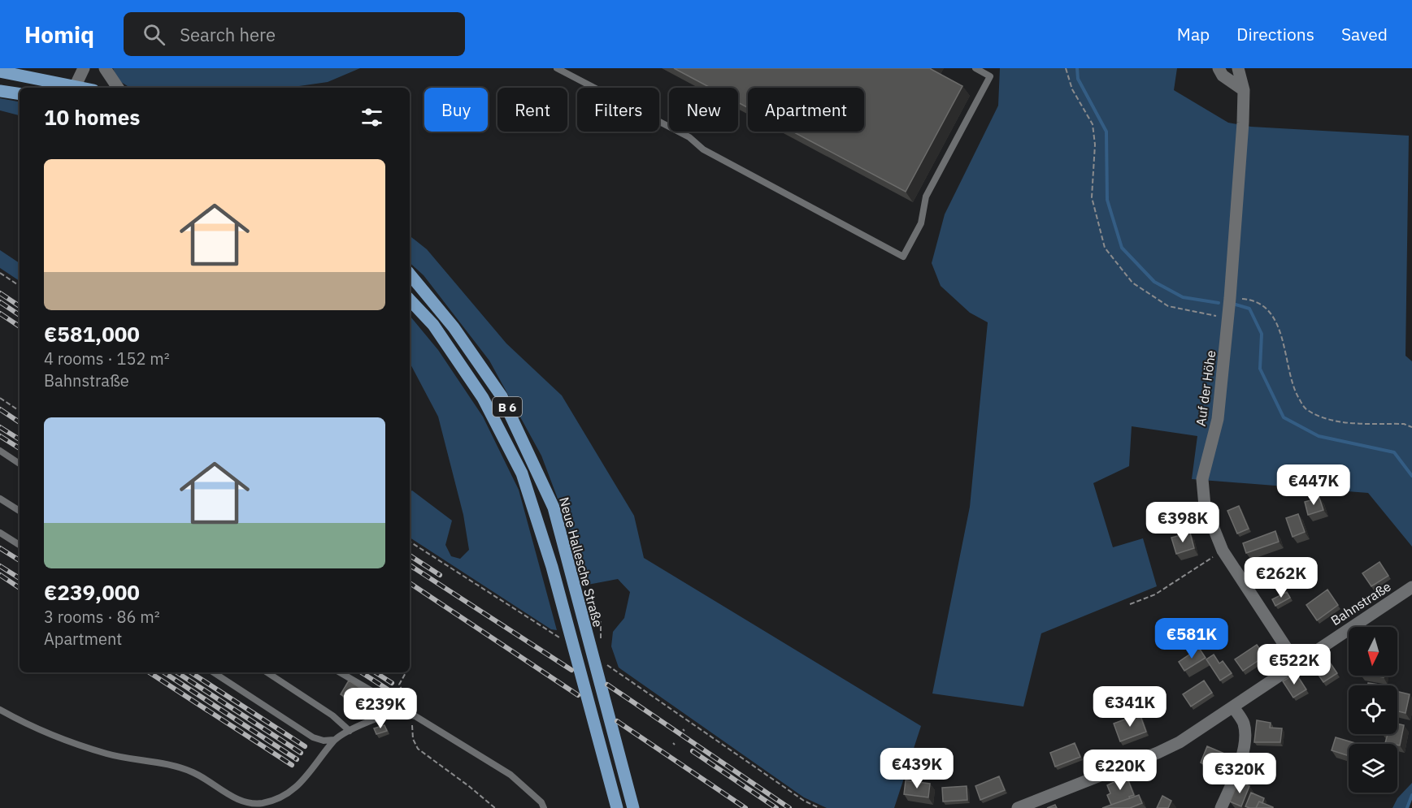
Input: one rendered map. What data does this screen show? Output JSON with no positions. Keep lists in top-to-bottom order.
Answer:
{
  "streets": {
    "main road": ["B 6", "Neue Hallesche Straße"],
    "street": ["Auf der Höhe", "Bahnstraße"]
  },
  "crossings": [
    ["Auf der Höhe", "Bahnstraße"]
  ],
  "north": "bottom",
  "page": {
    "header": "Homiq",
    "search": "Search here",
    "nav": ["Map", "Directions", "Saved"],
    "chip": [
      "Buy",
      "Rent",
      "Filters",
      "New",
      "Apartment"
    ],
    "heading": "10 homes",
    "list": [
      {
        "name": "€581,000",
        "note": "4 rooms · 152 m² · Bahnstraße"
      },
      {
        "name": "€239,000",
        "note": "3 rooms · 86 m² · Apartment"
      }
    ],
    "price": [
      "€447K",
      "€398K",
      "€262K",
      "€581K",
      "€522K",
      "€341K",
      "€239K",
      "€439K",
      "€220K",
      "€320K"
    ]
  }
}
